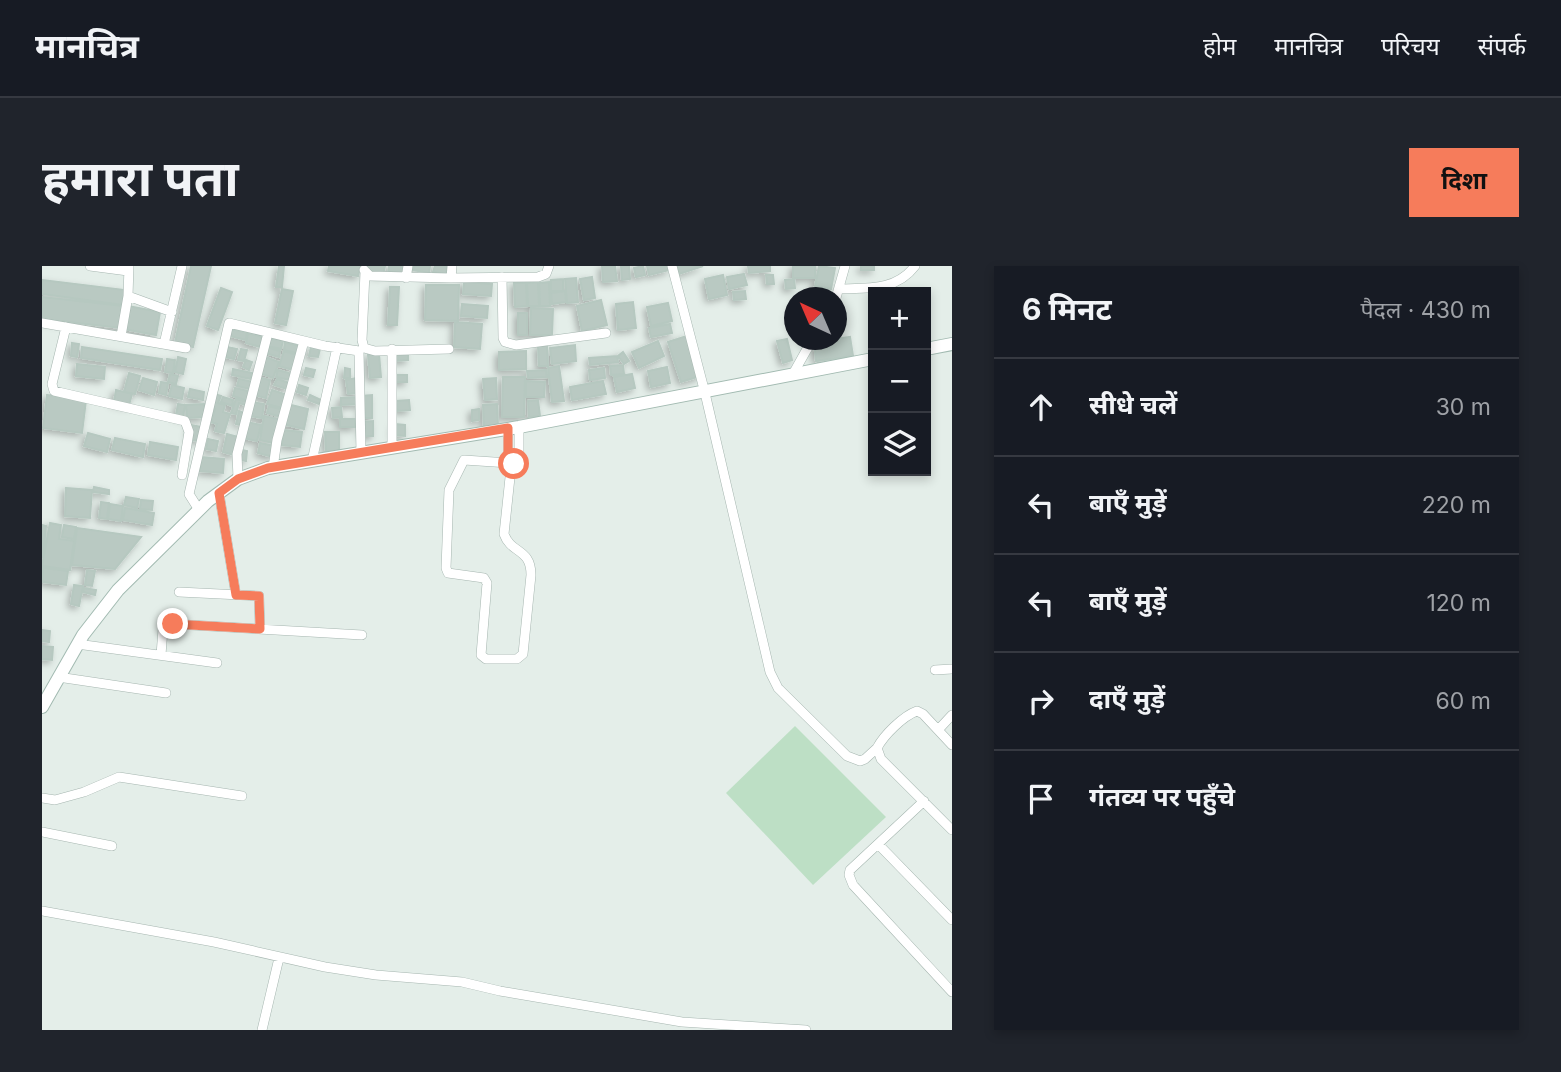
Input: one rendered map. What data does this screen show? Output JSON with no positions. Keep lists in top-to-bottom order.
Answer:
{
  "north": "top left",
  "page": {
    "header": "मानचित्र",
    "nav": [
      "होम",
      "मानचित्र",
      "परिचय",
      "संपर्क"
    ],
    "buttons": "दिशा",
    "title": "हमारा पता",
    "heading": ["6 मिनट", "पैदल · 430 m"],
    "map_buttons": ["+", "−"],
    "list": [
      ["सीधे चलें", "30 m"],
      ["बाएँ मुड़ें", "220 m"],
      ["बाएँ मुड़ें", "120 m"],
      ["दाएँ मुड़ें", "60 m"],
      "गंतव्य पर पहुँचे"
    ]
  }
}
